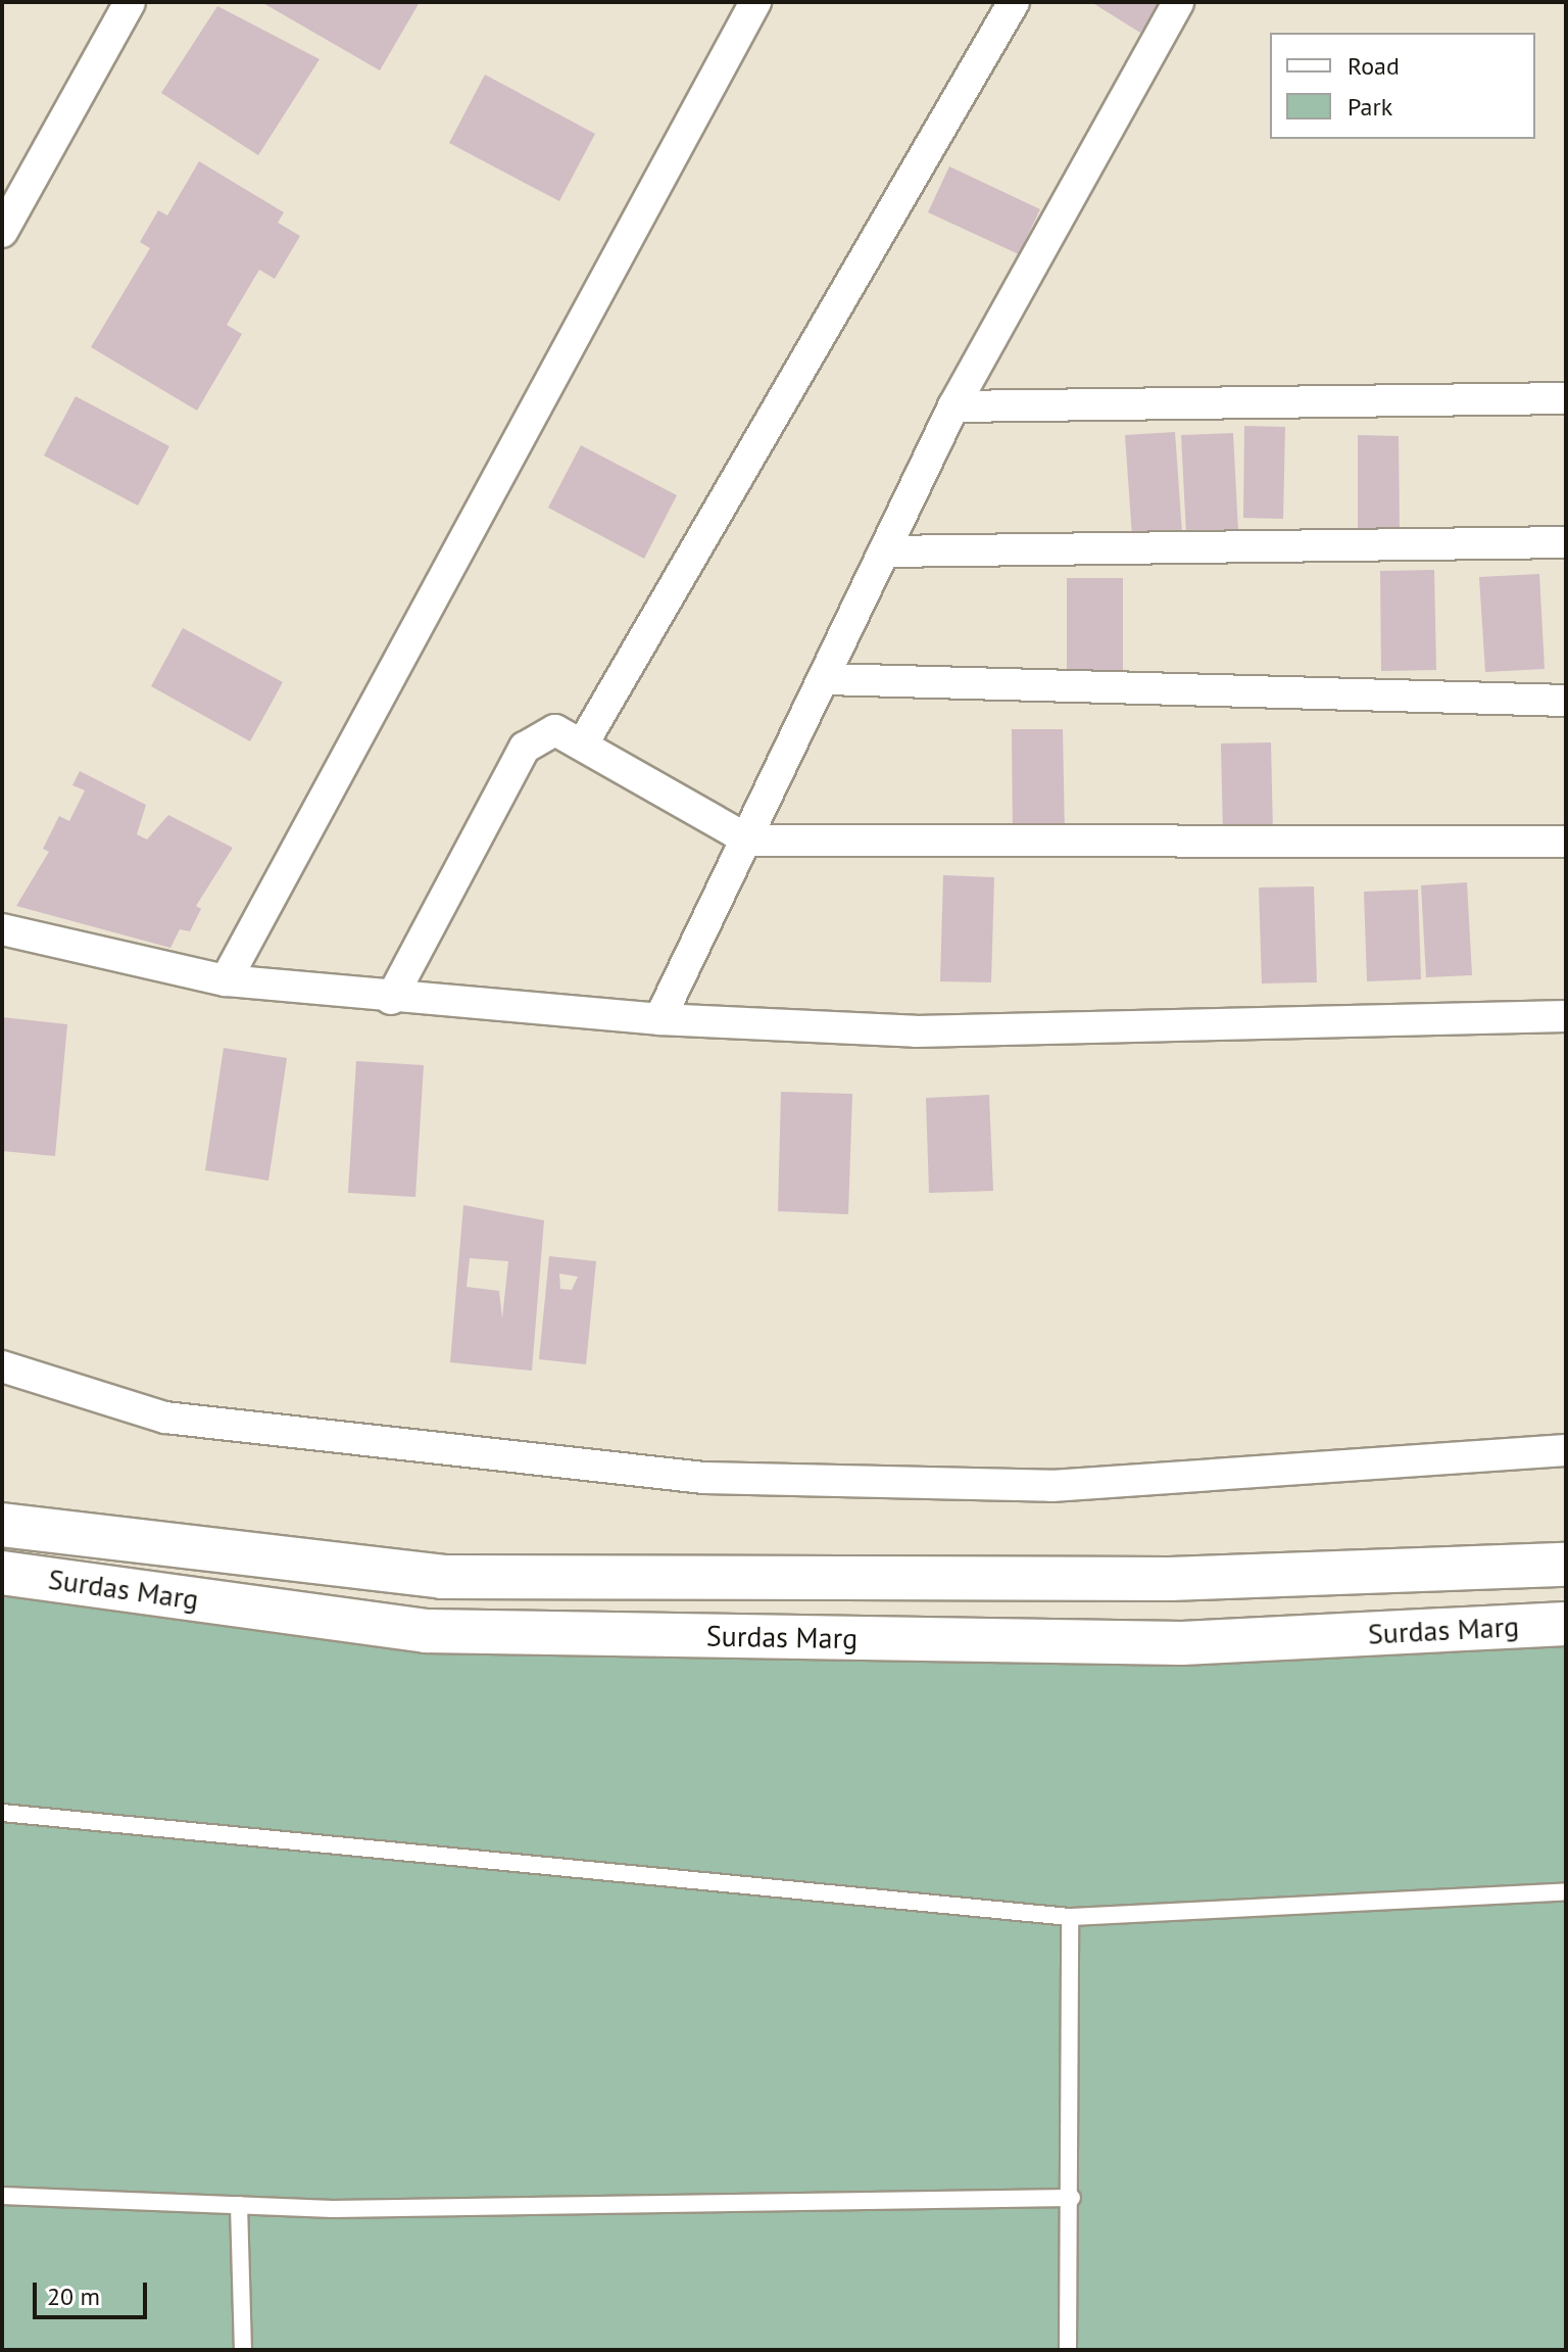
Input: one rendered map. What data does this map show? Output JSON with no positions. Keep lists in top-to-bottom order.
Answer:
{
  "streets": {
    "main road": ["Surdas Marg"]
  },
  "legend": ["Road", "Park"],
  "scale_bar": "20 m"
}
